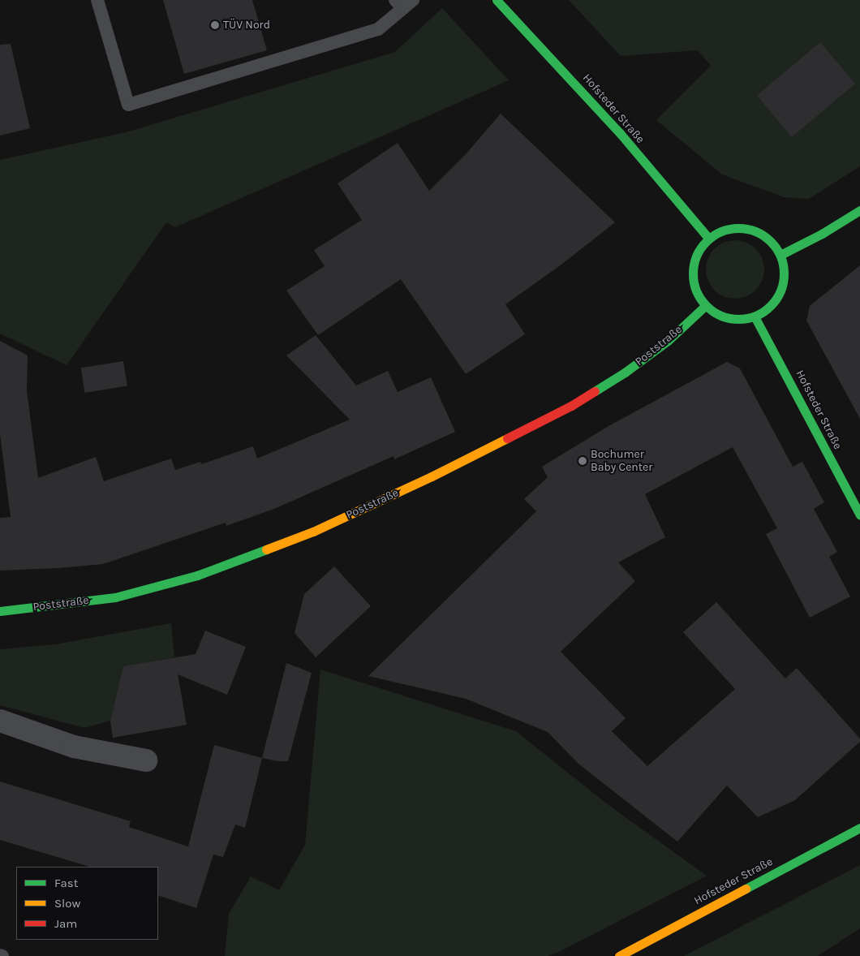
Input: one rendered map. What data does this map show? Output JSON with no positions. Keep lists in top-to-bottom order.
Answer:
{
  "streets": {
    "street": ["Hofsteder Straße", "Poststraße"]
  },
  "crossings": [
    ["Hofsteder Straße", "Poststraße"]
  ],
  "places": ["TÜV Nord", "Bochumer Baby Center"],
  "legend": ["Fast", "Slow", "Jam"]
}
